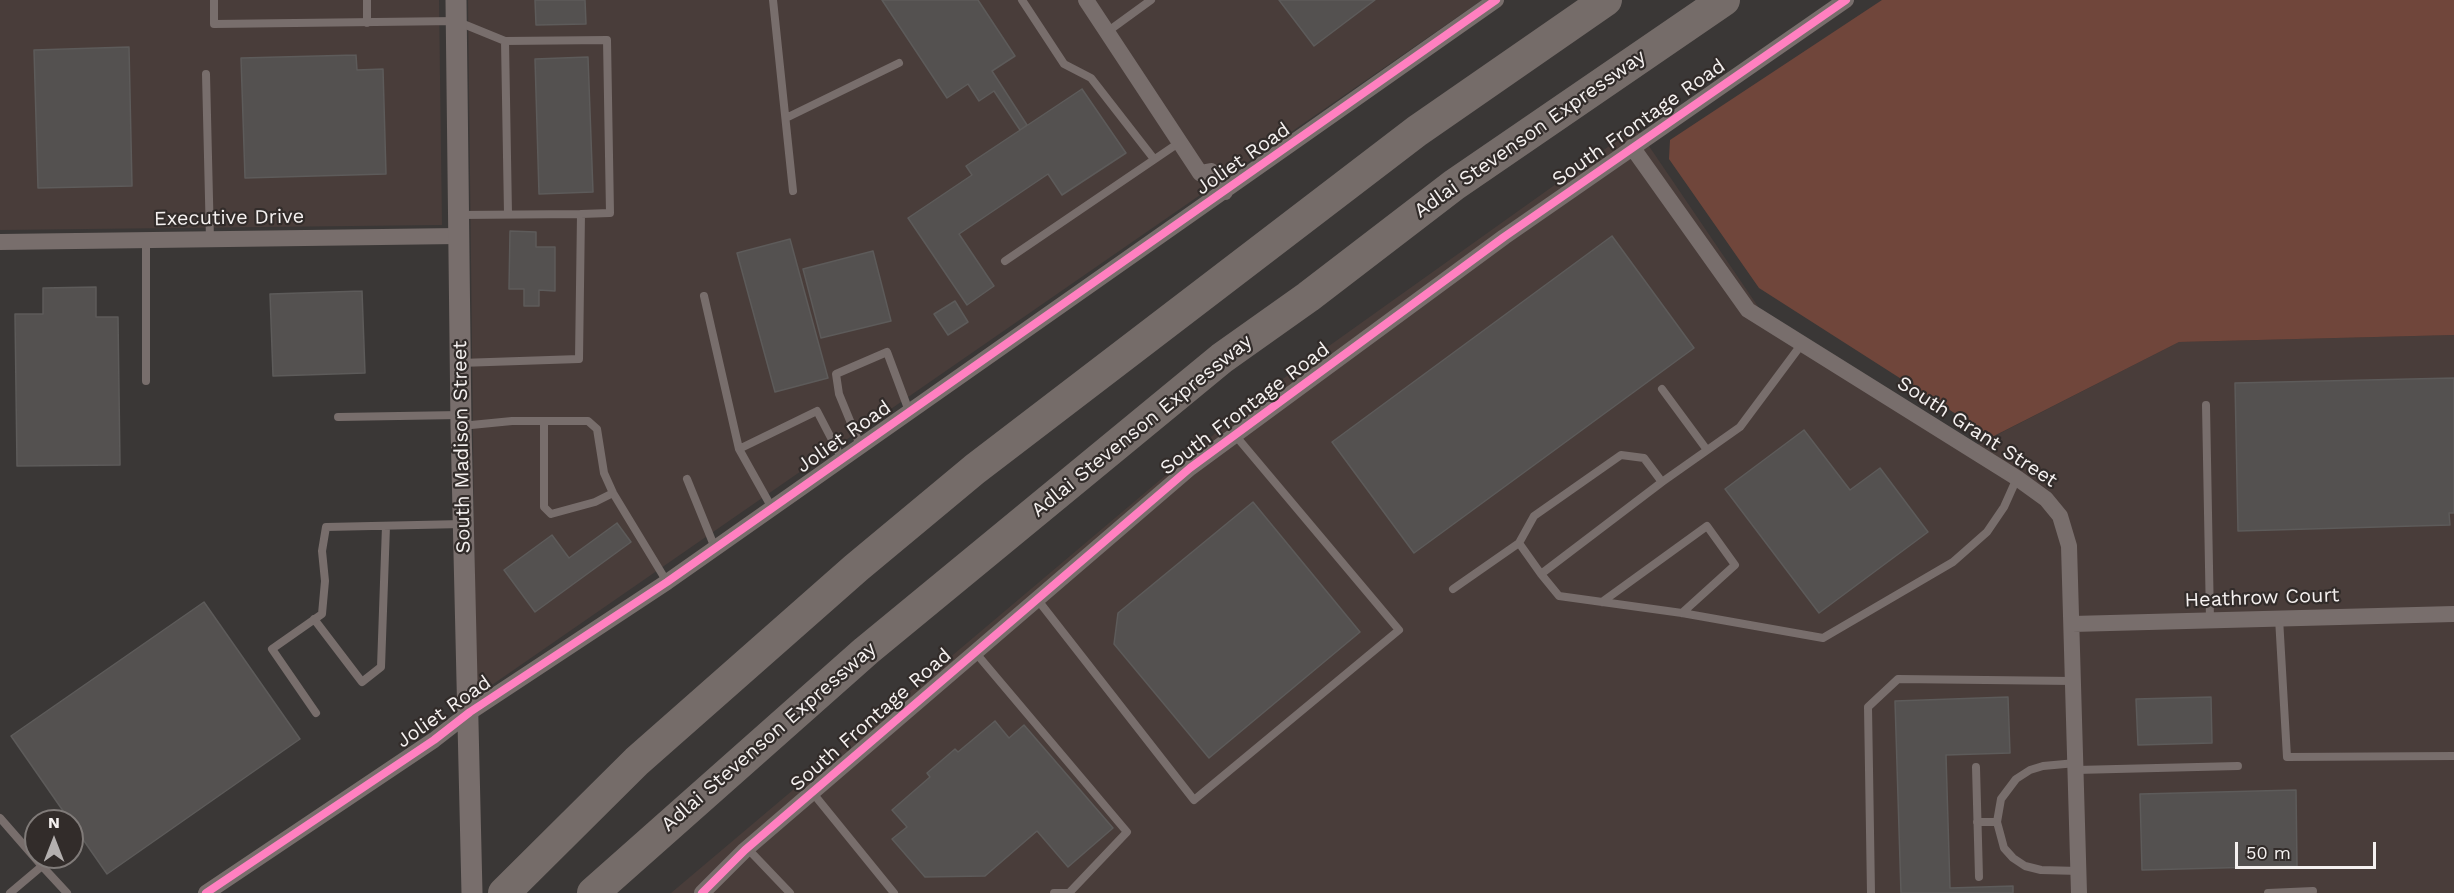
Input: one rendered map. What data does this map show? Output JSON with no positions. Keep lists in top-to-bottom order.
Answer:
{
  "streets": {
    "highway": ["Adlai Stevenson Expressway"],
    "street": [
      "South Frontage Road",
      "Joliet Road",
      "Executive Drive",
      "South Grant Street",
      "South Madison Street",
      "Heathrow Court"
    ]
  },
  "crossings": [
    ["South Frontage Road", "South Grant Street"],
    ["Joliet Road", "South Madison Street"],
    ["Executive Drive", "South Madison Street"],
    ["South Grant Street", "Heathrow Court"]
  ],
  "scale_bar": "50 m",
  "north": "top"
}
